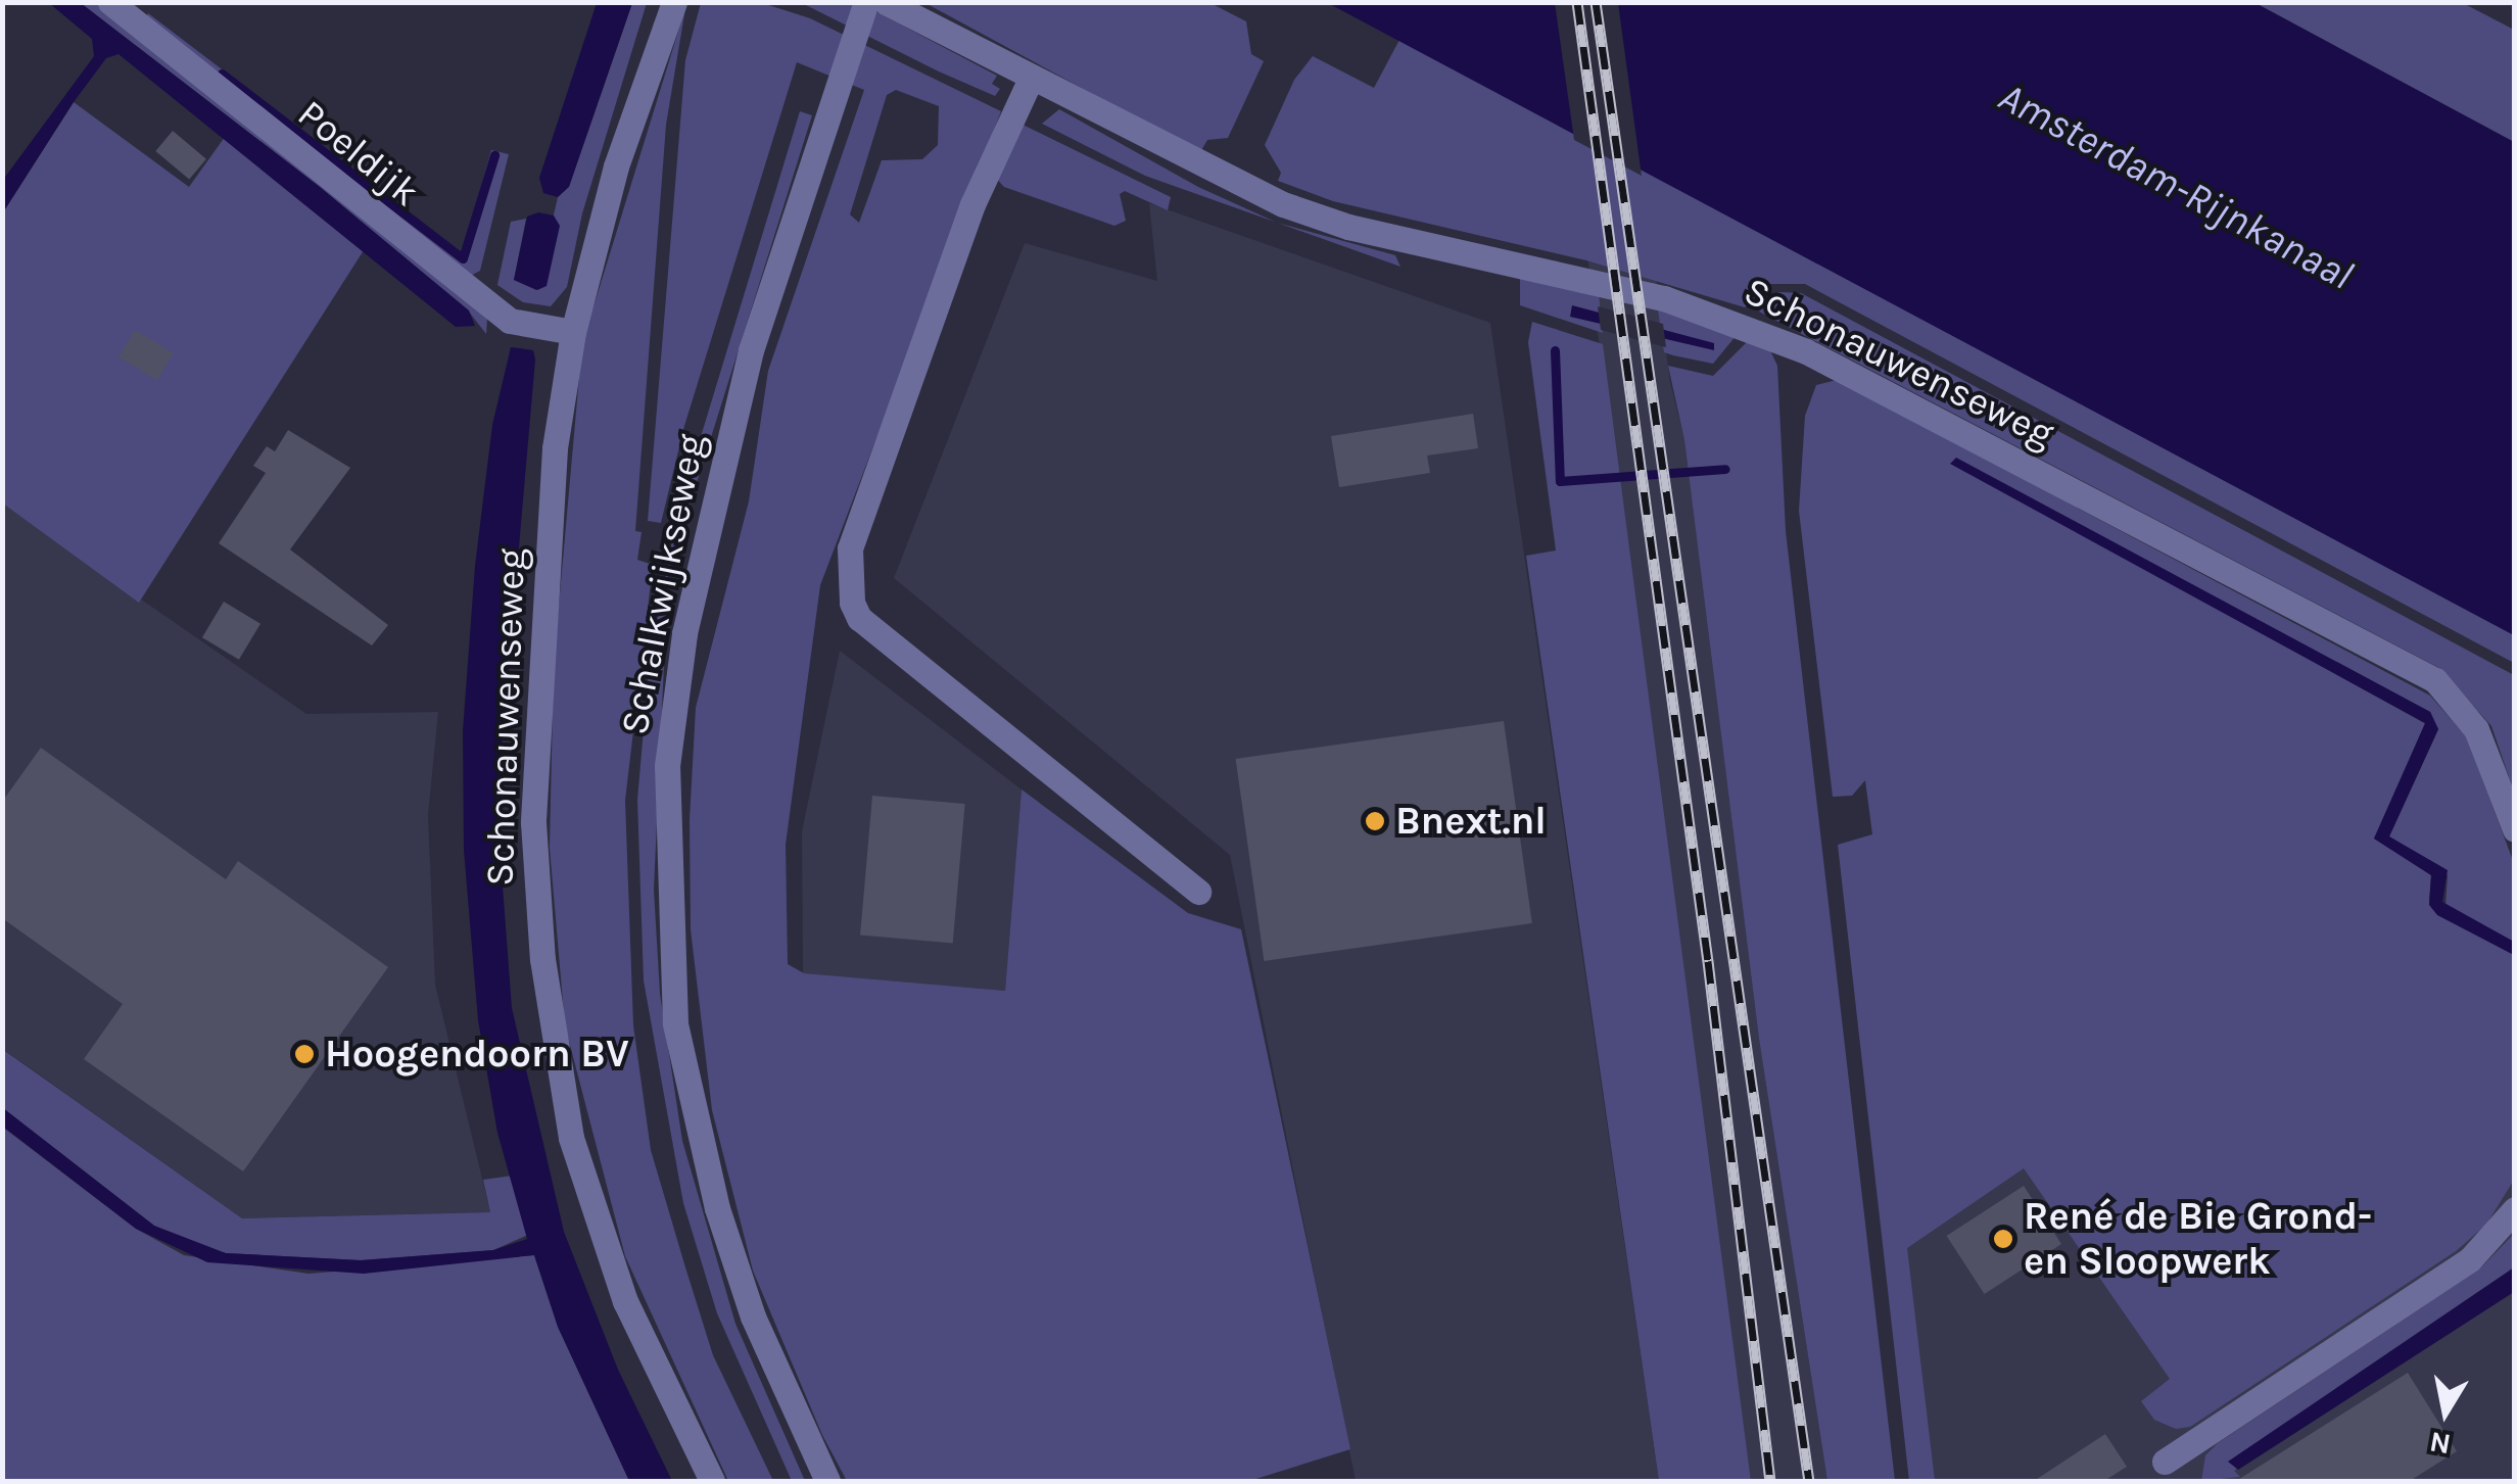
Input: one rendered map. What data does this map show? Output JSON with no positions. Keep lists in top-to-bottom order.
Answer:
{
  "streets": {
    "street": ["Poeldijk", "Schonauwenseweg", "Schalkwijkseweg"]
  },
  "crossings": [
    ["Poeldijk", "Schonauwenseweg"]
  ],
  "water": ["Amsterdam-Rijnkanaal"],
  "places": ["Bnext.nl", "Hoogendoorn BV", "René de Bie Grond- en Sloopwerk"],
  "north": "bottom"
}
